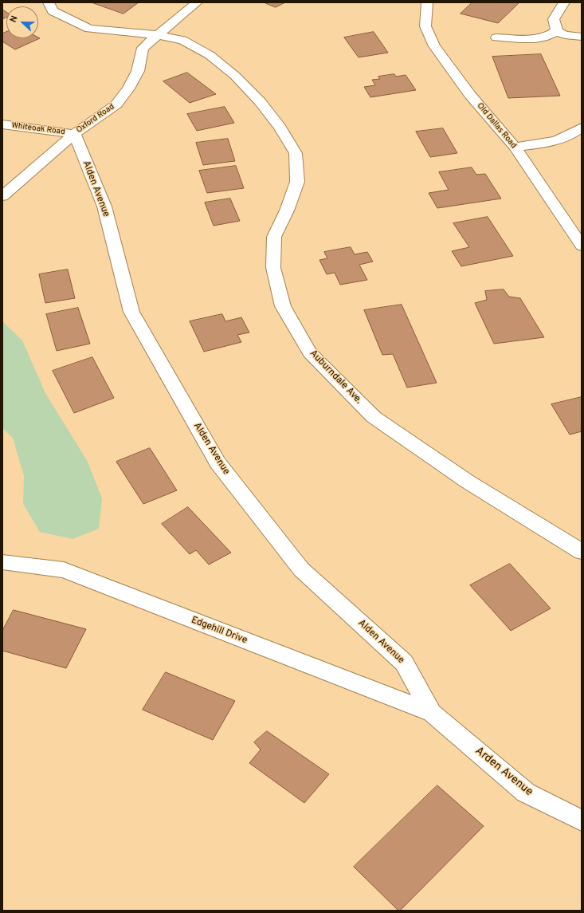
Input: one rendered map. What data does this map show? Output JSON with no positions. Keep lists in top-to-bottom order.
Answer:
{
  "streets": {
    "street": [
      "Oxford Road",
      "Old Dallas Road",
      "Whiteoak Road",
      "Alden Avenue",
      "Auburndale Ave.",
      "Edgehill Drive",
      "Arden Avenue"
    ]
  },
  "crossings": [
    ["Oxford Road", "Whiteoak Road"],
    ["Oxford Road", "Alden Avenue"],
    ["Oxford Road", "Auburndale Ave."],
    ["Whiteoak Road", "Alden Avenue"],
    ["Alden Avenue", "Edgehill Drive"],
    ["Alden Avenue", "Arden Avenue"],
    ["Edgehill Drive", "Arden Avenue"]
  ],
  "north": "left"
}
